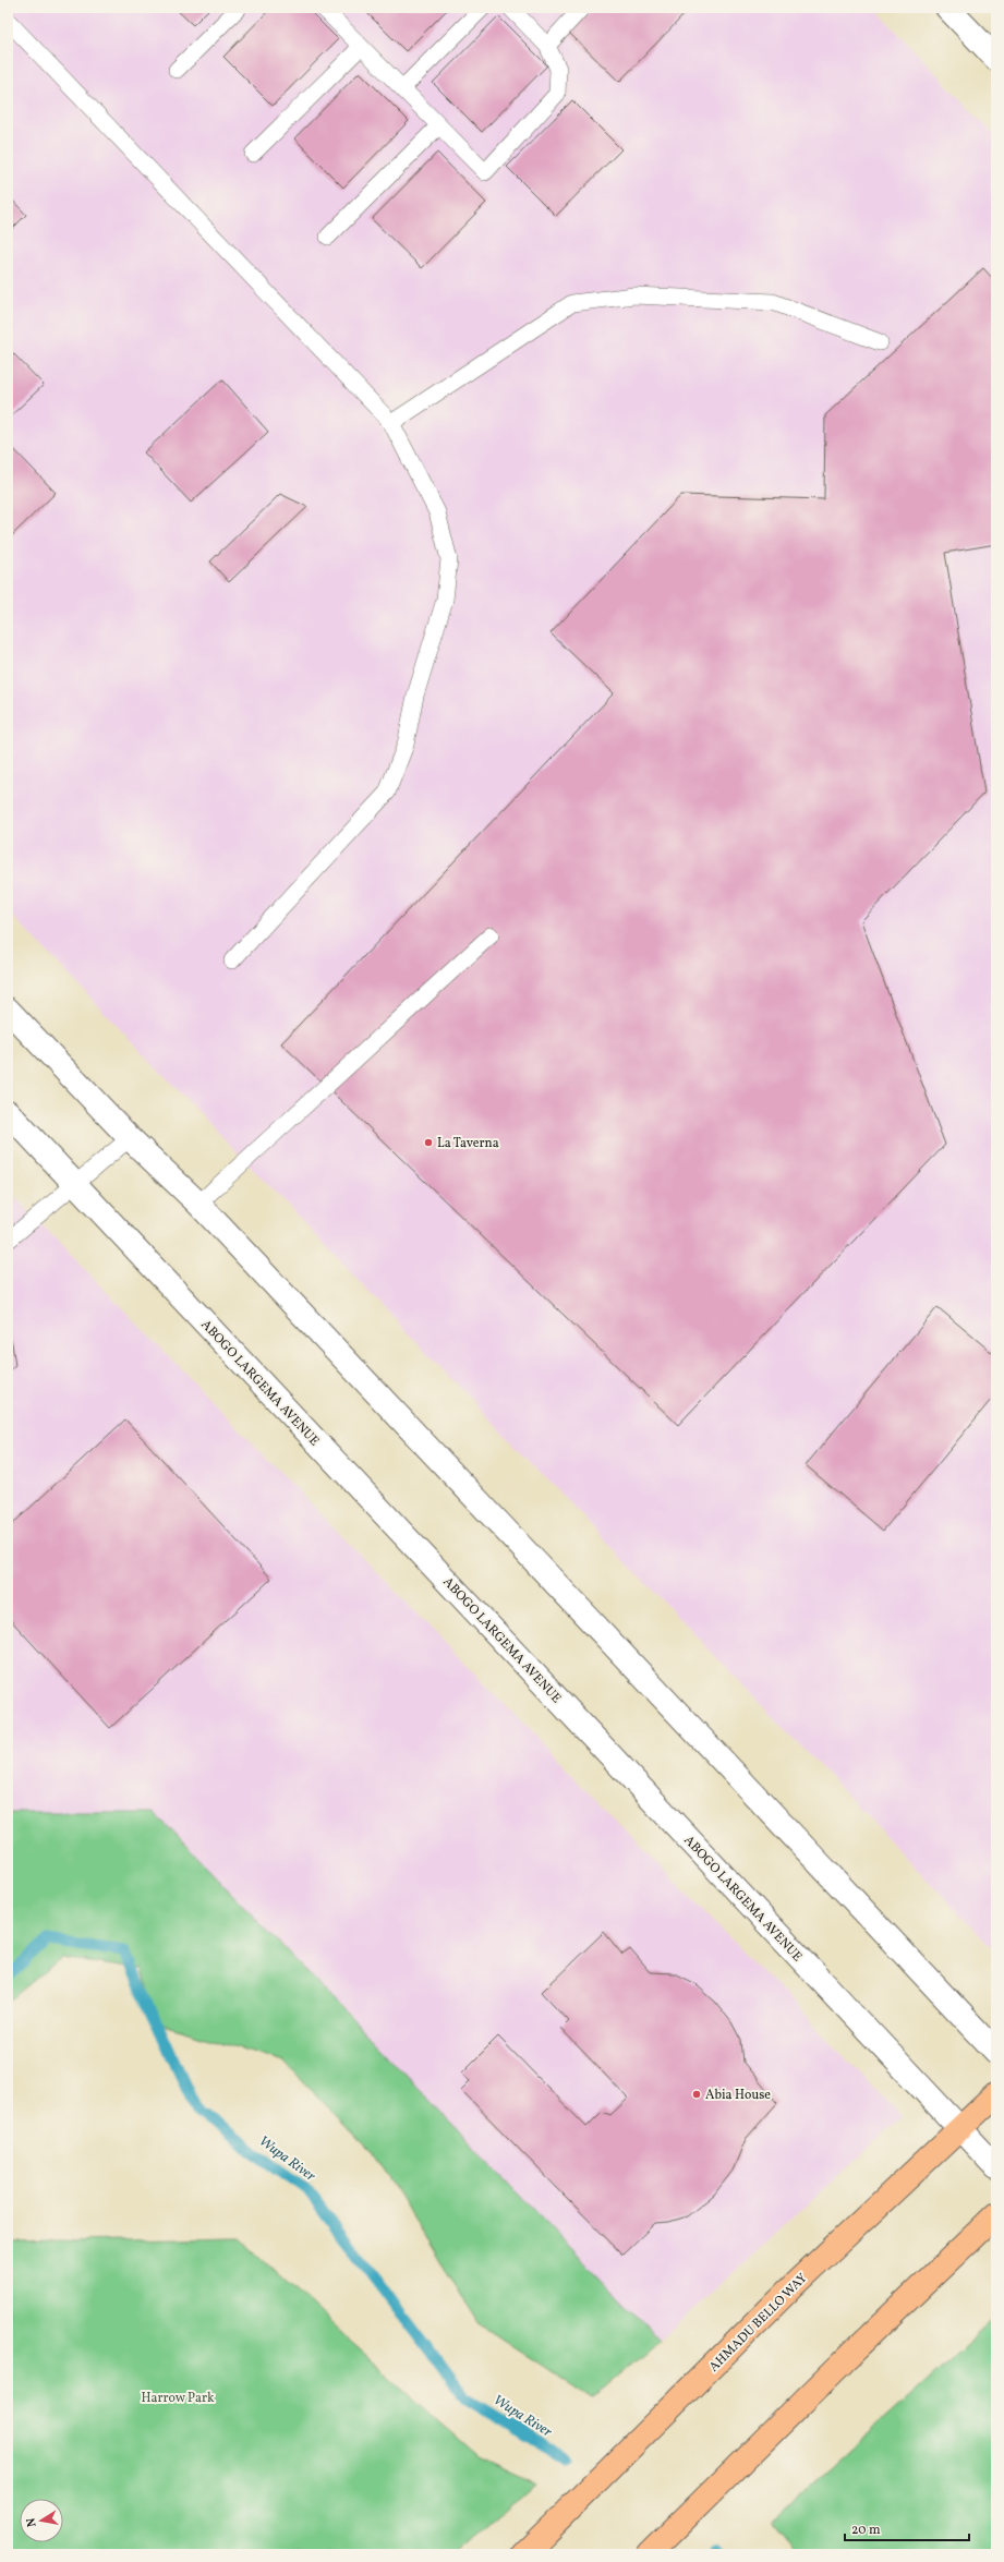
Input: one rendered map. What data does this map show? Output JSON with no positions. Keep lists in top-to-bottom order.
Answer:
{
  "streets": {
    "main road": ["AHMADU BELLO WAY"],
    "street": ["ABOGO LARGEMA AVENUE"]
  },
  "crossings": [
    ["ABOGO LARGEMA AVENUE", "AHMADU BELLO WAY"]
  ],
  "water": ["Wupa River"],
  "parks": ["Harrow Park"],
  "places": ["La Taverna", "Abia House"],
  "scale_bar": "20 m",
  "north": "left"
}
